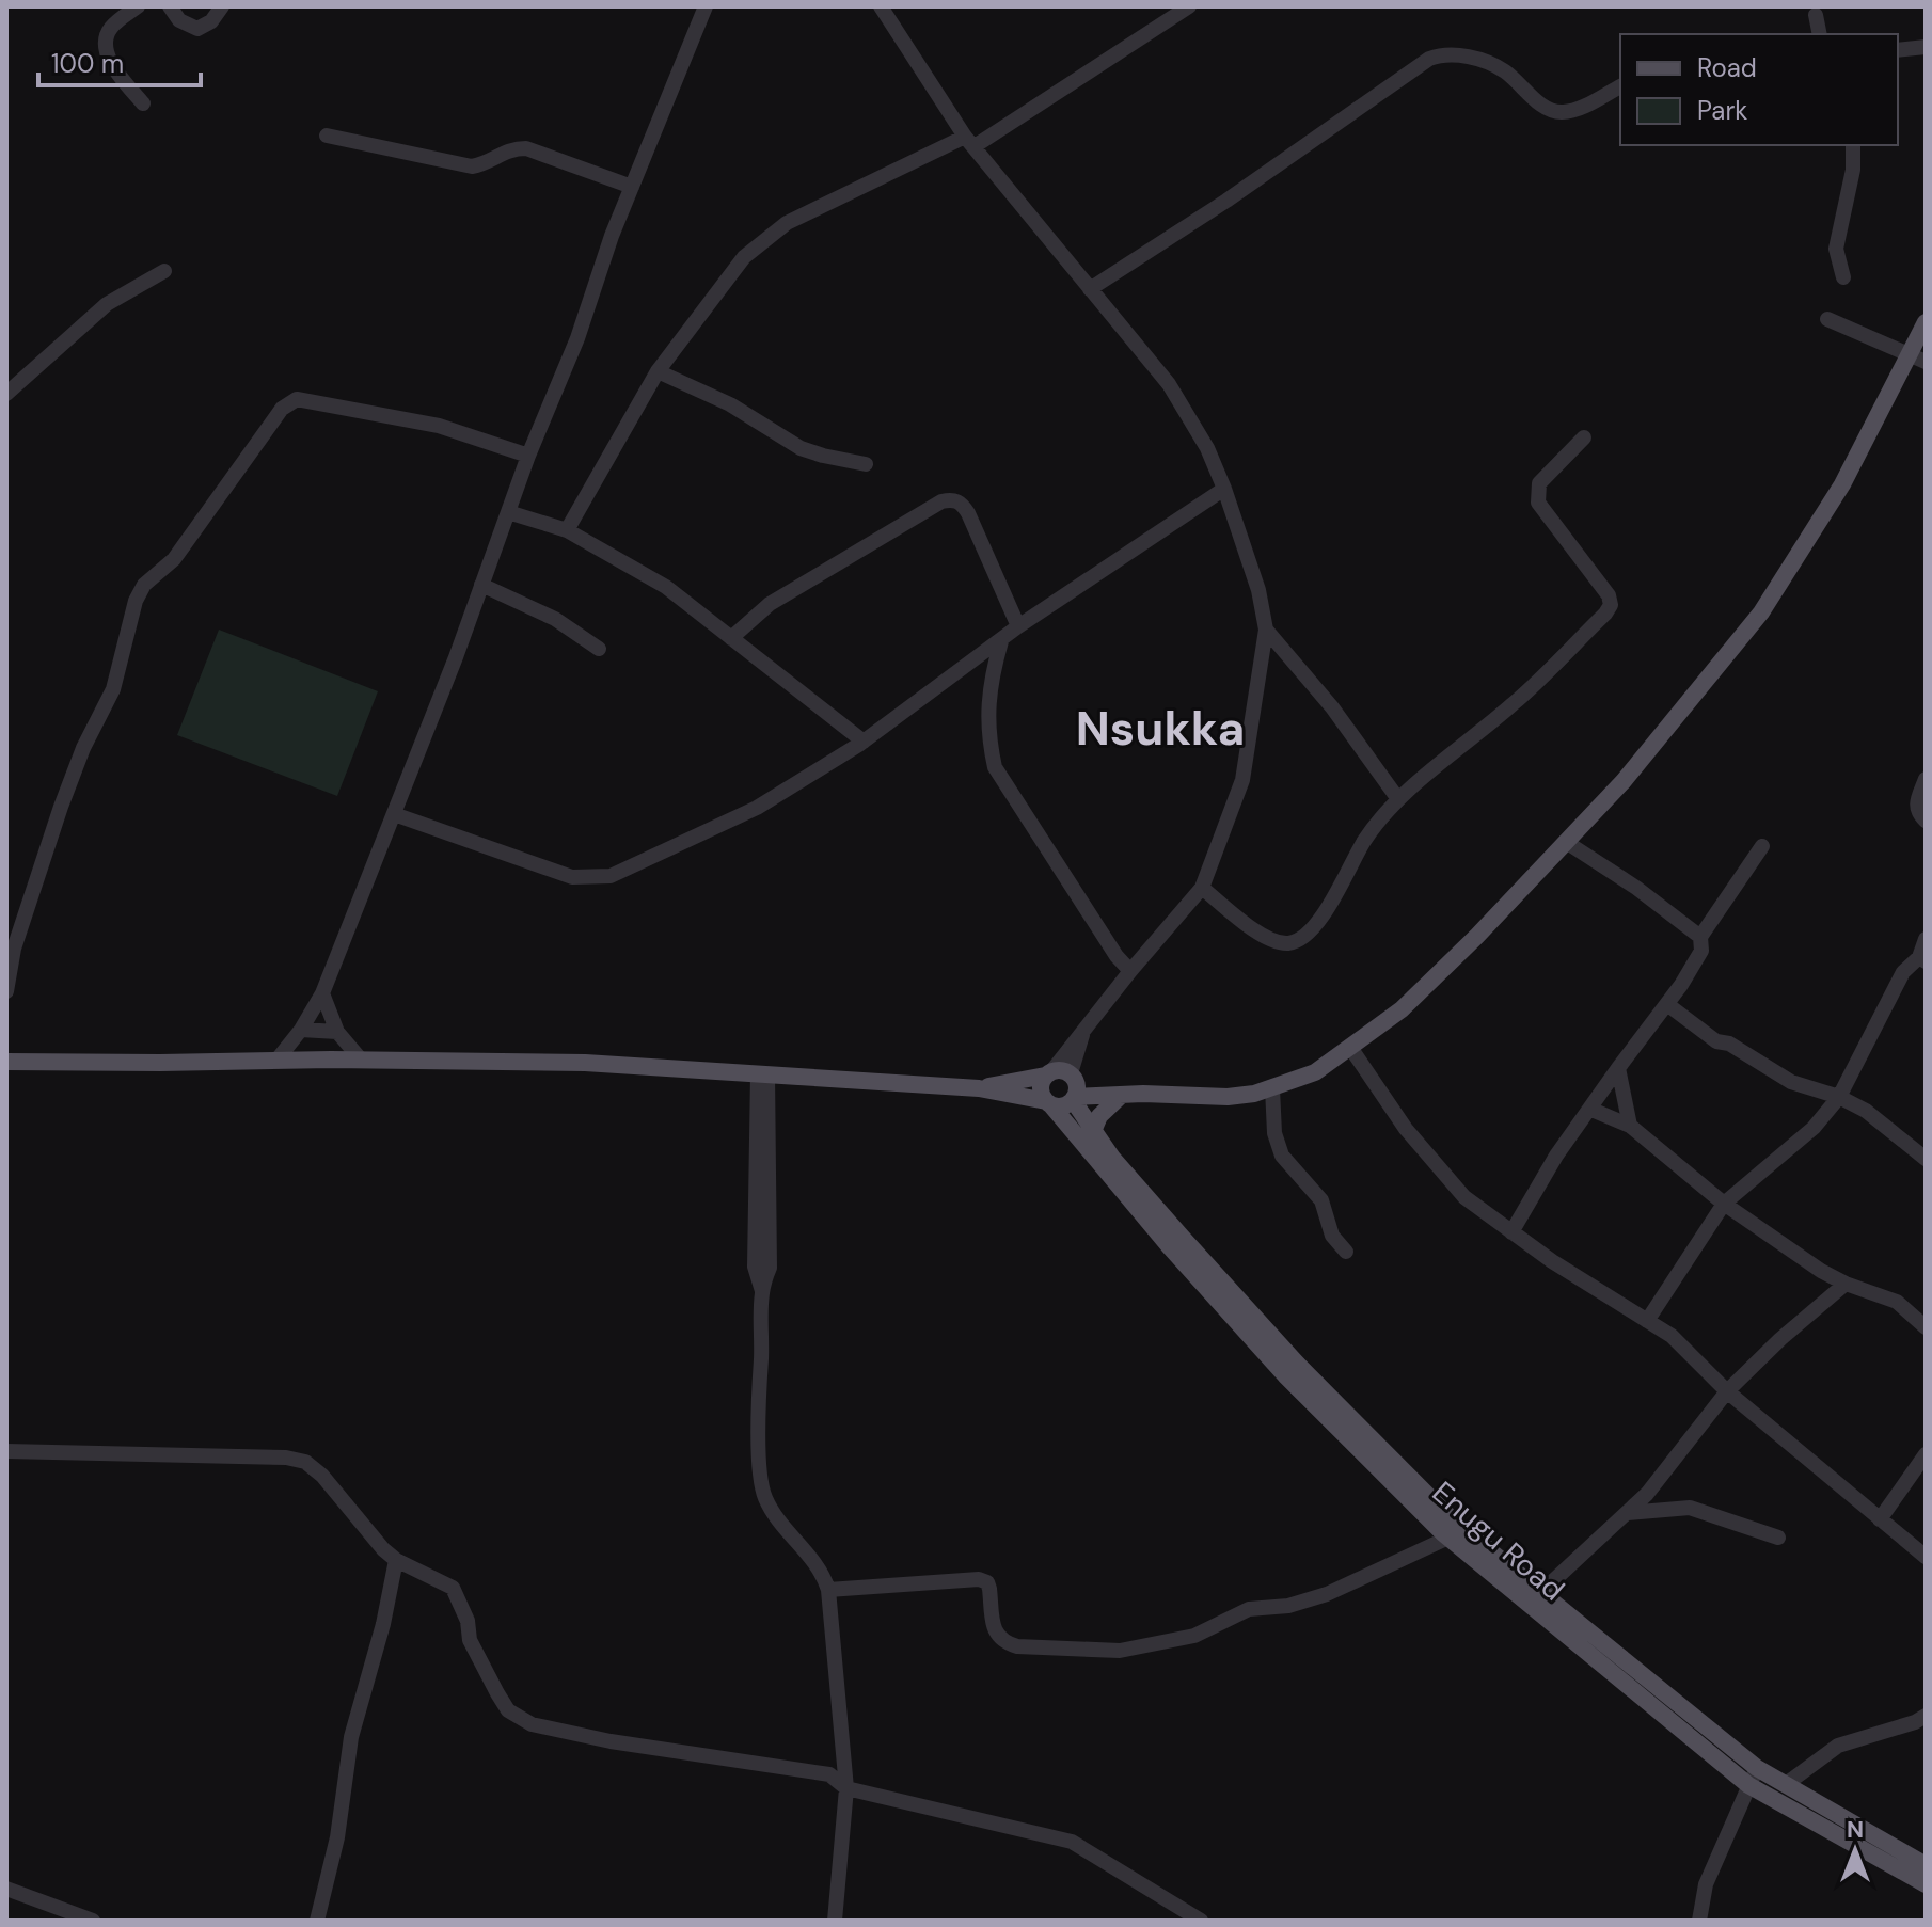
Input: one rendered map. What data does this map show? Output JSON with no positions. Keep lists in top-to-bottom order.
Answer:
{
  "streets": {
    "main road": ["Enugu Road"]
  },
  "districts": ["Nsukka"],
  "legend": ["Road", "Park"],
  "scale_bar": "100 m",
  "north": "top"
}
